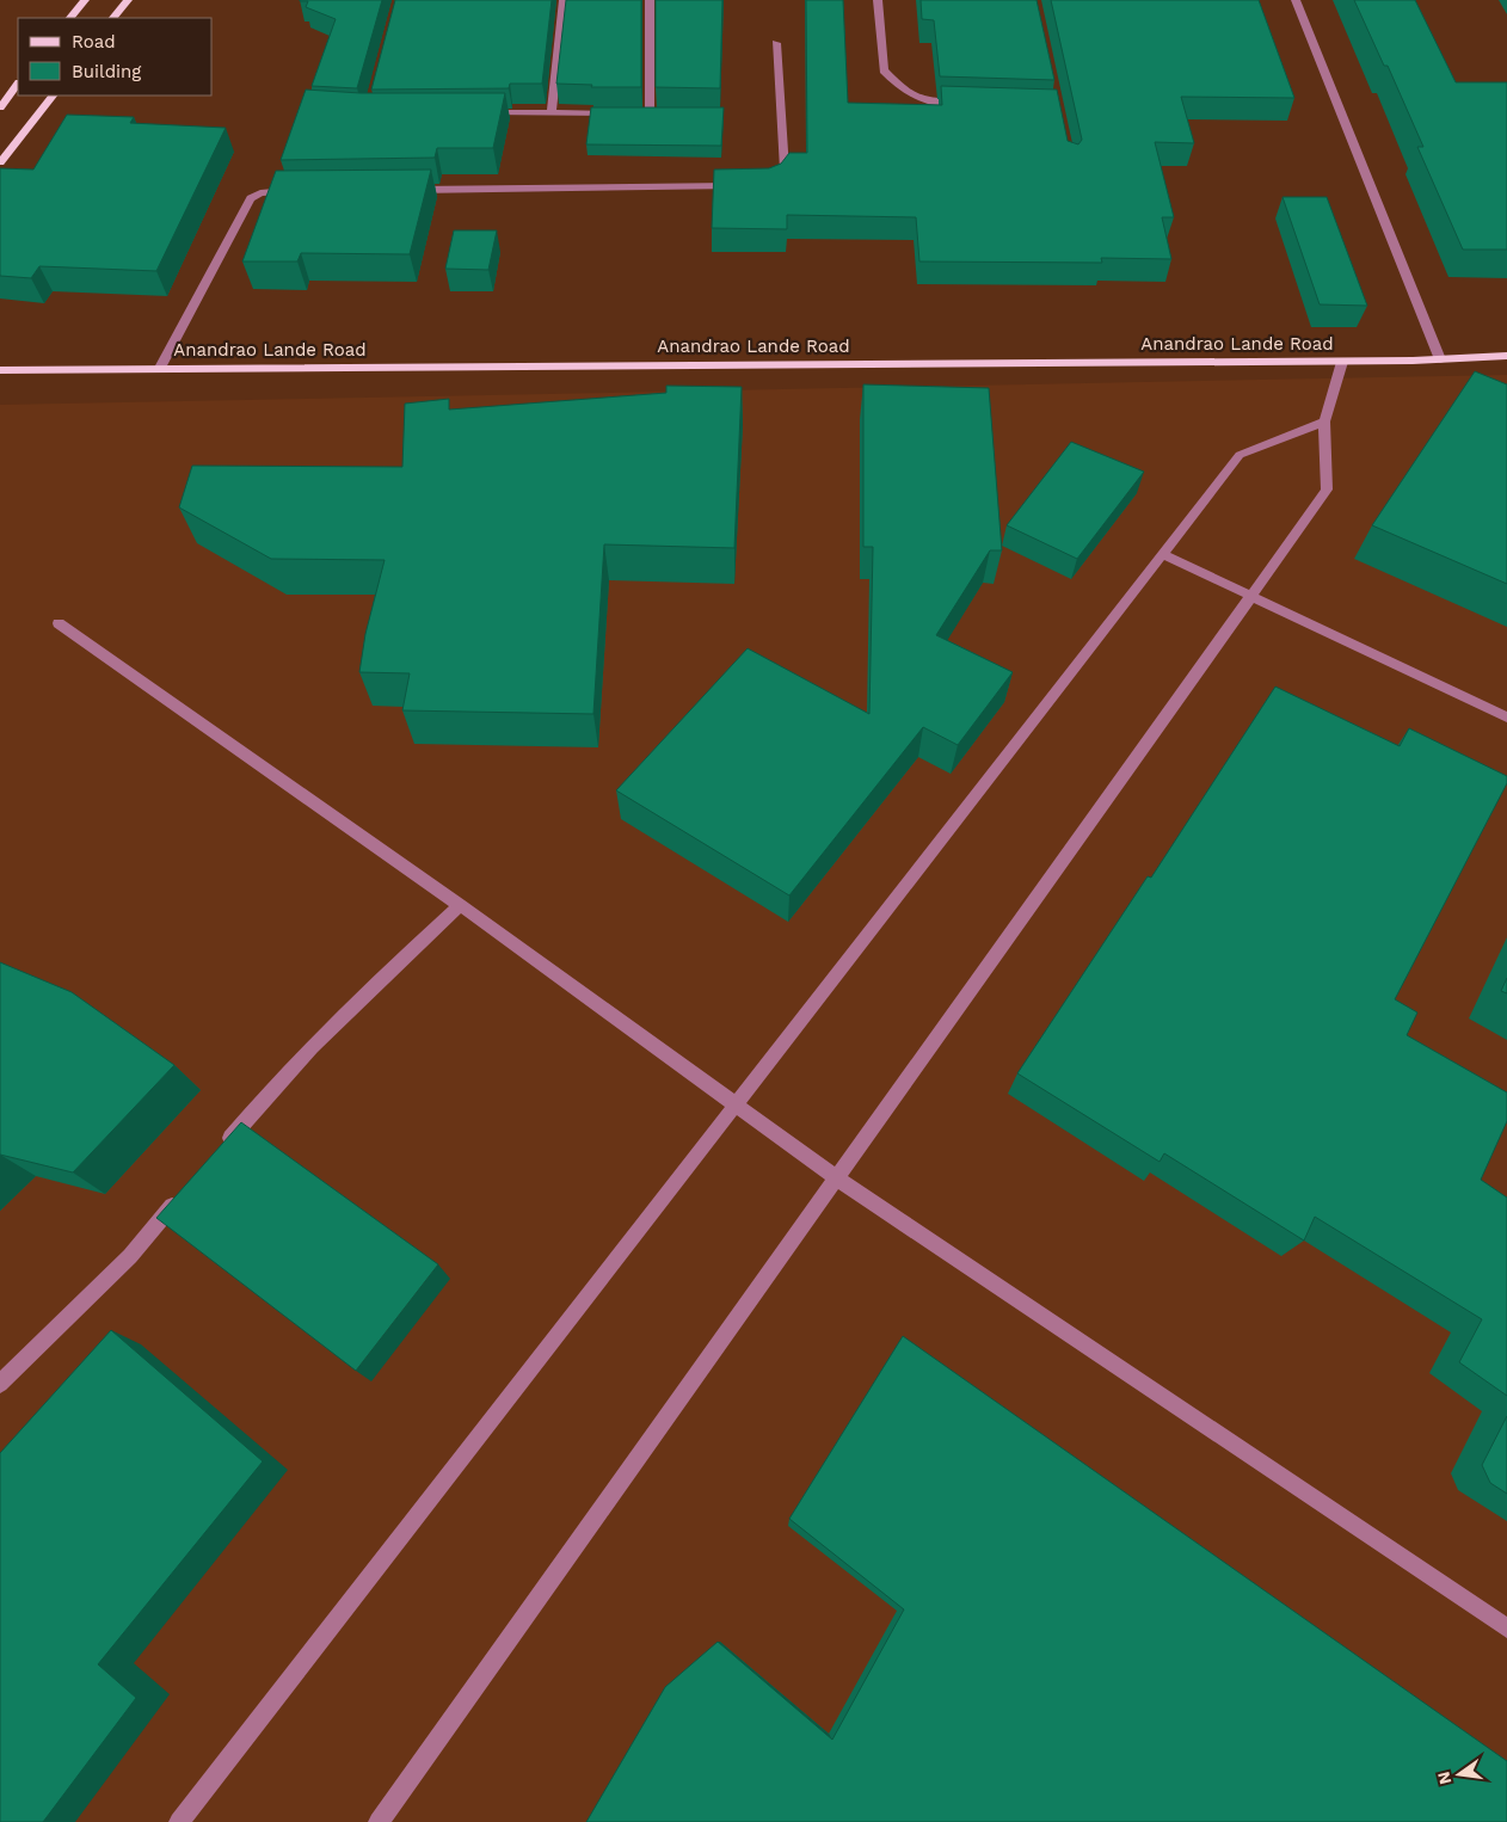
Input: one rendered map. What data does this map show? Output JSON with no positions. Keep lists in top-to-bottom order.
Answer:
{
  "streets": {
    "main road": ["Anandrao Lande Road"]
  },
  "legend": ["Road", "Building"],
  "north": "left"
}
